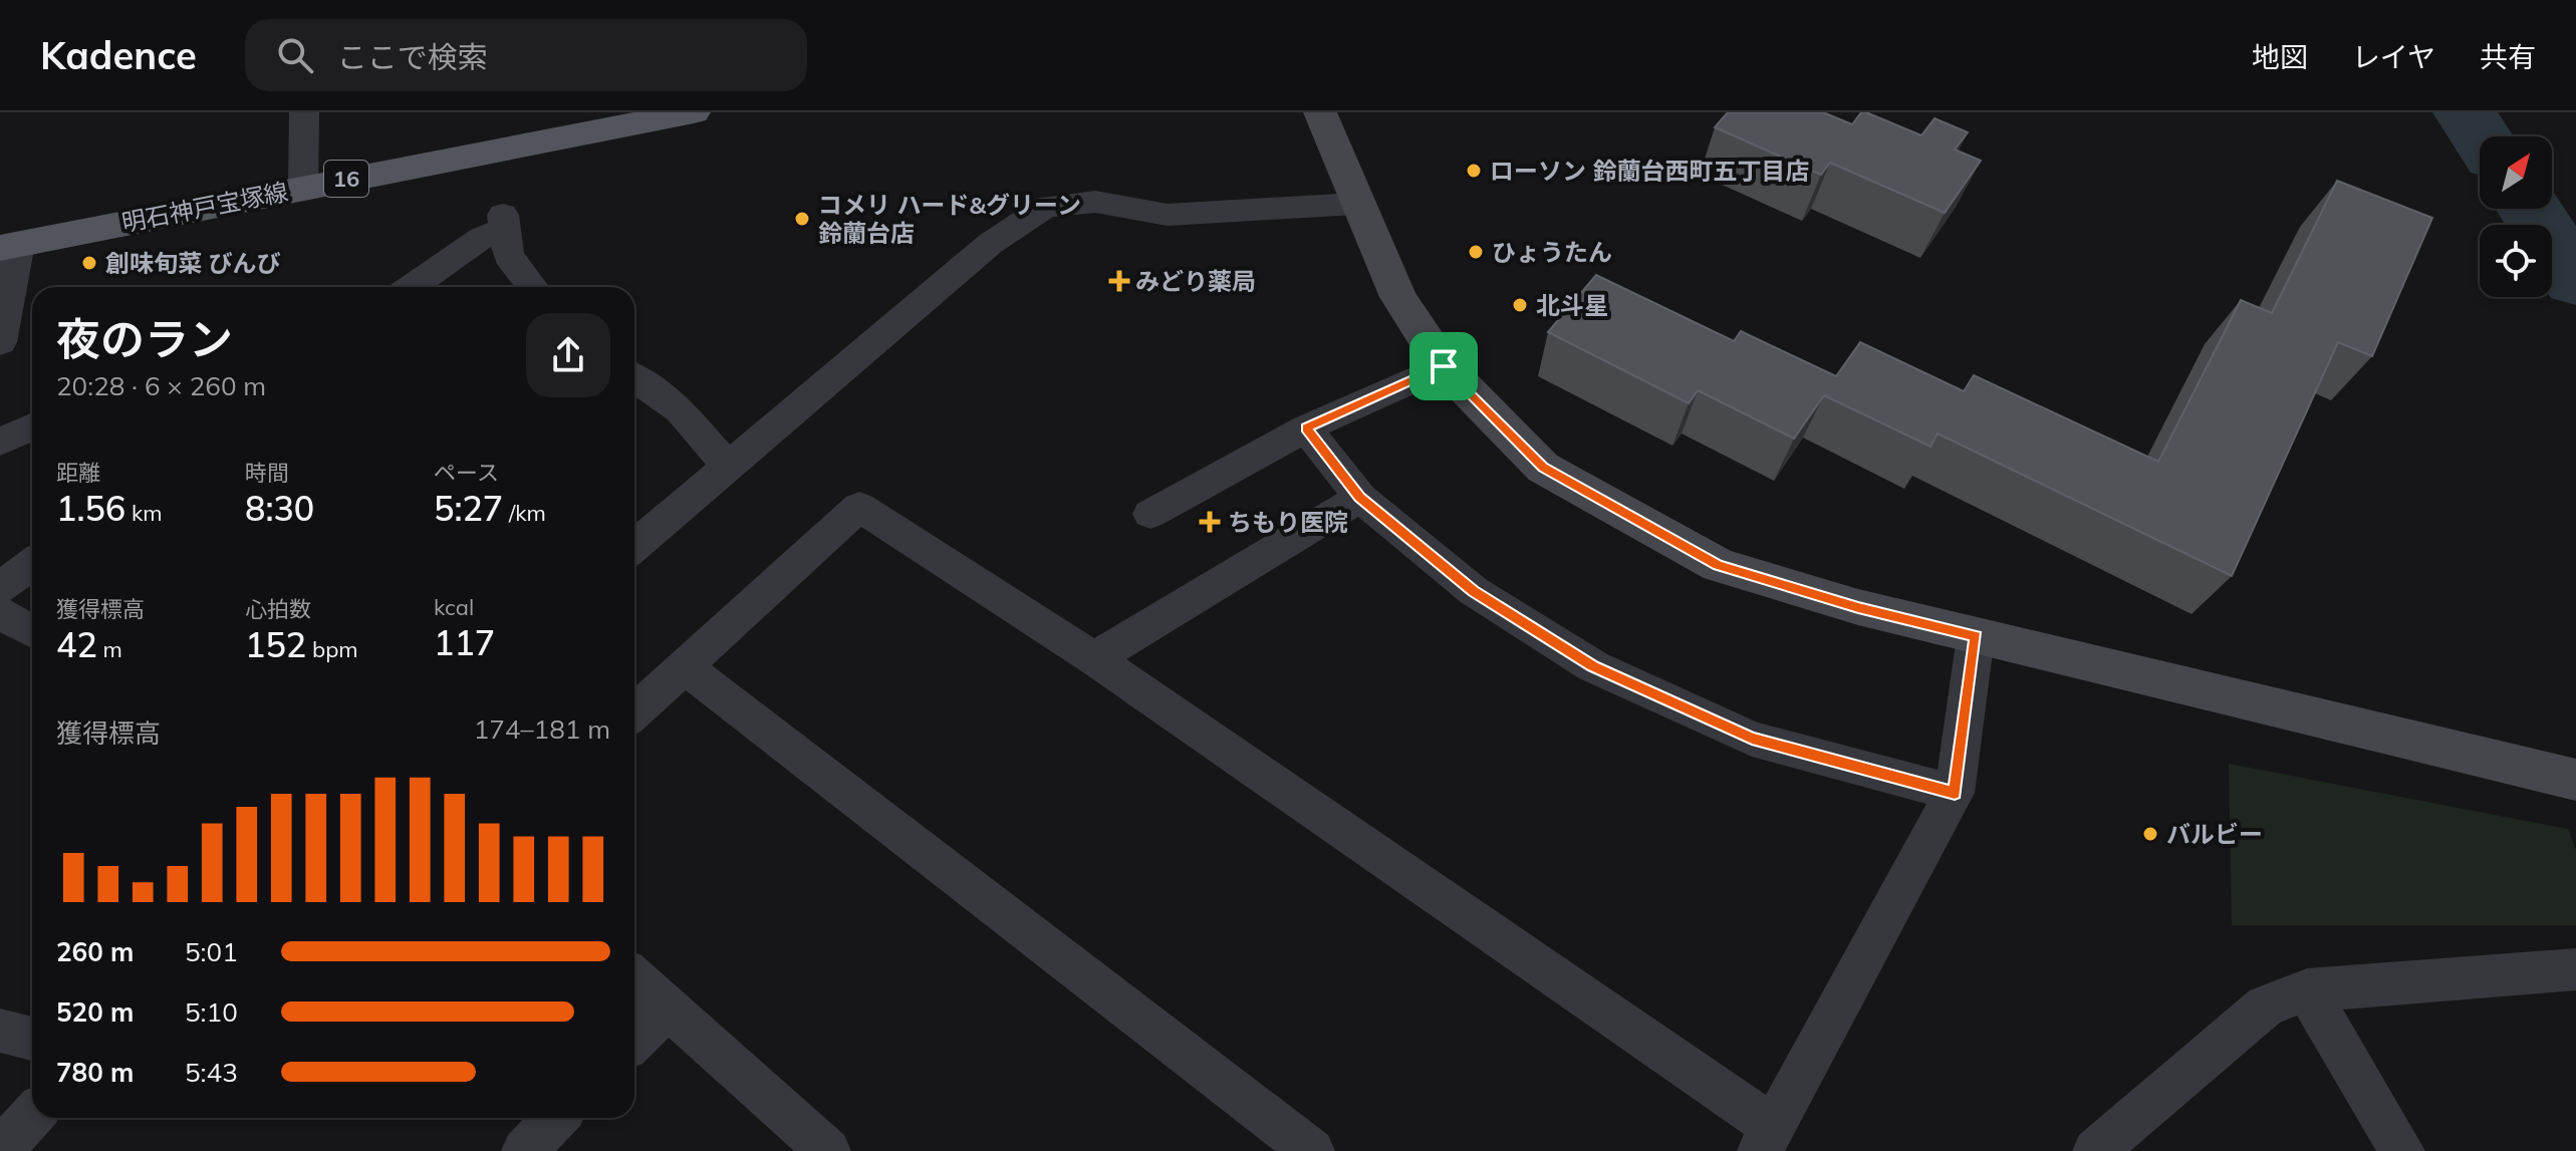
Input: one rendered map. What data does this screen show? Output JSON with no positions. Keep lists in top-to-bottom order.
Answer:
{
  "streets": {
    "main road": ["16", "明石神戸宝塚線"]
  },
  "places": {
    "other": [
      "ローソン 鈴蘭台西町五丁目店",
      "コメリ ハード&グリーン 鈴蘭台店",
      "ひょうたん",
      "創味旬菜 びんび",
      "北斗星",
      "バルビー"
    ],
    "health": ["みどり薬局", "ちもり医院"]
  },
  "north": "top right",
  "page": {
    "header": "Kadence",
    "search": "ここで検索",
    "nav": ["地図", "レイヤ", "共有"],
    "heading": ["夜のラン", "20:28 · 6 × 260 m"],
    "stats": [
      ["距離", "1.56 km"],
      ["時間", "8:30"],
      ["ペース", "5:27 /km"],
      ["獲得標高", "42 m"],
      ["心拍数", "152 bpm"],
      ["kcal", "117"]
    ],
    "chart": ["獲得標高", "174–181 m"],
    "list": [
      {
        "name": "260 m",
        "note": "5:01"
      },
      {
        "name": "520 m",
        "note": "5:10"
      },
      {
        "name": "780 m",
        "note": "5:43"
      }
    ]
  }
}
